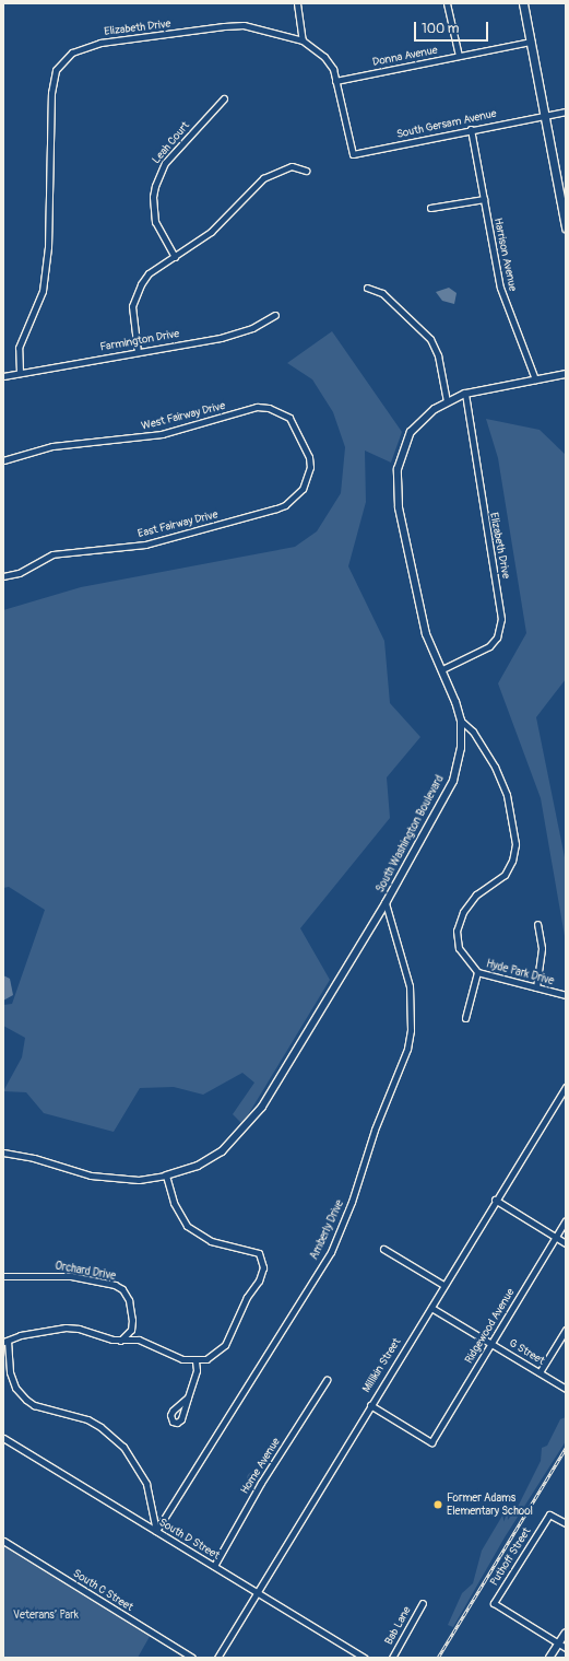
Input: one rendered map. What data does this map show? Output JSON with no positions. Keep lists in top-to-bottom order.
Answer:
{
  "streets": {
    "street": [
      "Elizabeth Drive",
      "Donna Avenue",
      "South Gersam Avenue",
      "Leah Court",
      "Harrison Avenue",
      "Farmington Drive",
      "West Fairway Drive",
      "East Fairway Drive",
      "South Washington Boulevard",
      "Hyde Park Drive",
      "Amberly Drive",
      "Orchard Drive",
      "Ridgewood Avenue",
      "G Street",
      "Millikin Street",
      "Home Avenue",
      "South D Street",
      "Puthoff Street",
      "South C Street",
      "Bab Lane"
    ]
  },
  "crossings": [
    ["Elizabeth Drive", "Donna Avenue"],
    ["Elizabeth Drive", "South Gersam Avenue"],
    ["Elizabeth Drive", "Farmington Drive"],
    ["Elizabeth Drive", "South Washington Boulevard"],
    ["South Gersam Avenue", "Harrison Avenue"],
    ["Harrison Avenue", "South Washington Boulevard"],
    ["West Fairway Drive", "East Fairway Drive"],
    ["South Washington Boulevard", "Hyde Park Drive"],
    ["South Washington Boulevard", "Amberly Drive"],
    ["Amberly Drive", "South D Street"],
    ["Ridgewood Avenue", "G Street"],
    ["Ridgewood Avenue", "Millikin Street"],
    ["G Street", "Millikin Street"],
    ["Millikin Street", "South D Street"],
    ["Home Avenue", "South D Street"]
  ],
  "parks": ["Veterans’ Park"],
  "places": ["Former Adams Elementary School"],
  "scale_bar": "100 m"
}
